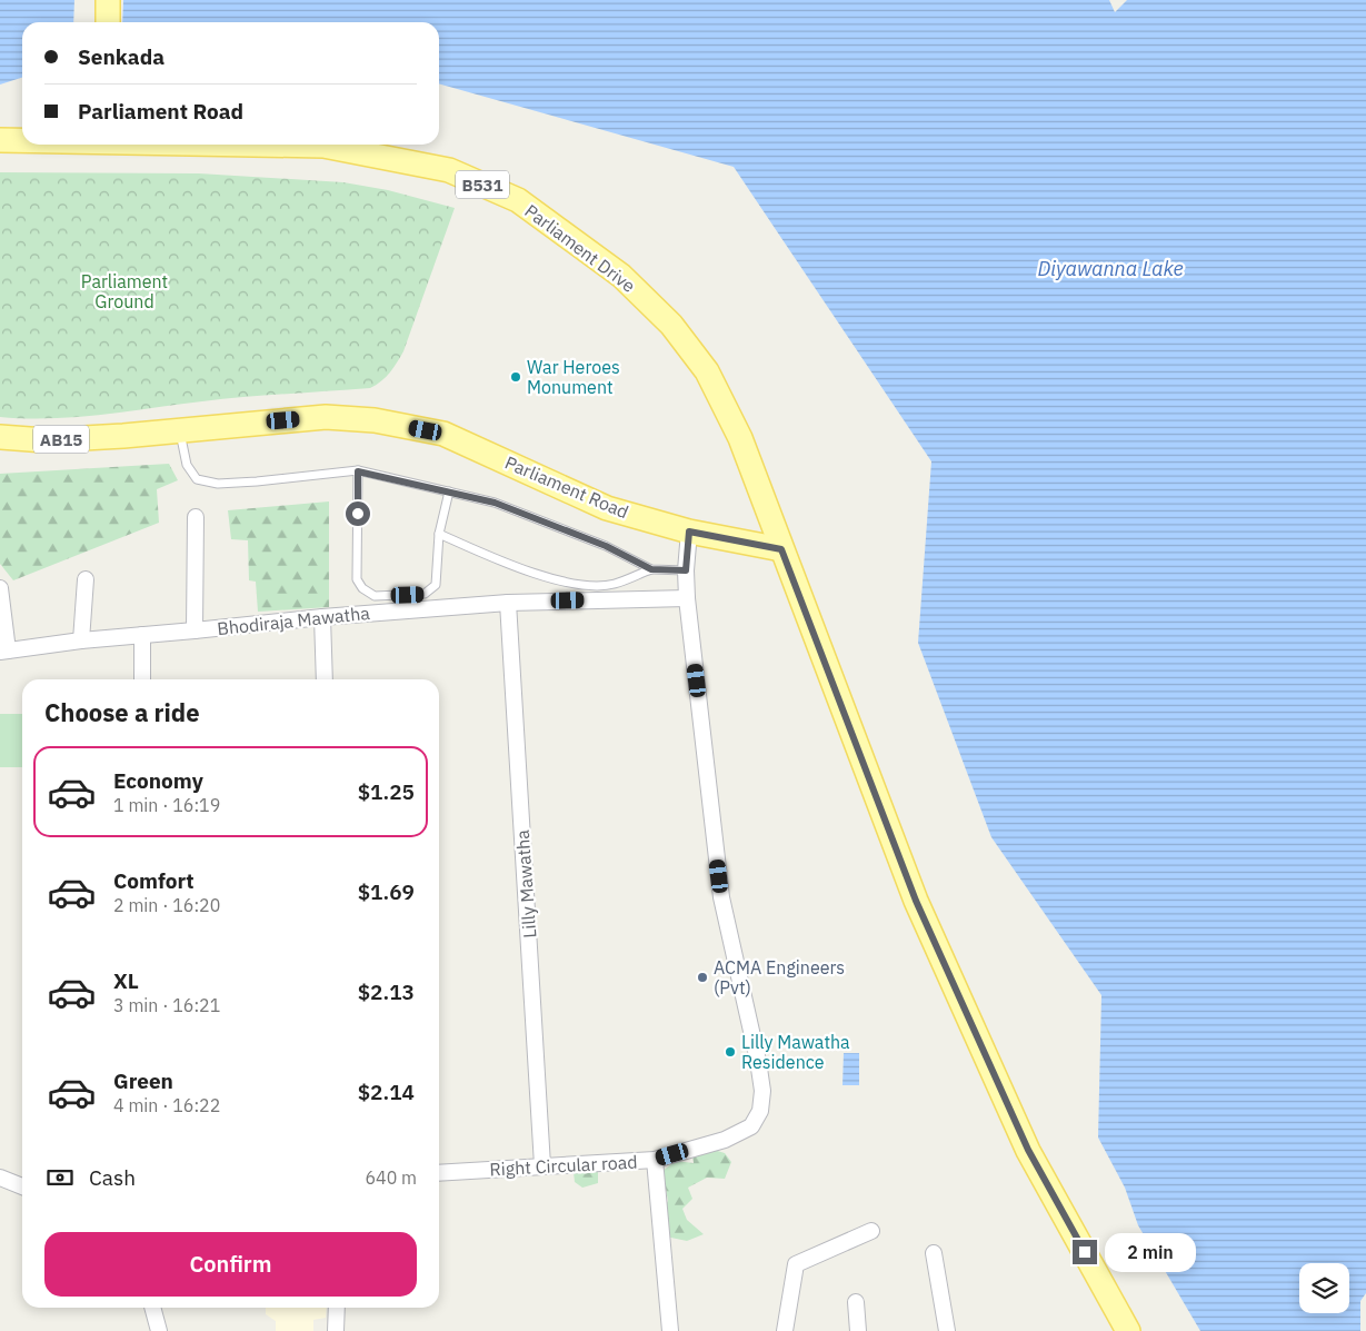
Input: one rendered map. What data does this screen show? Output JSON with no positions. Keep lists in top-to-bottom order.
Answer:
{
  "streets": {
    "main road": [
      "B531",
      "Parliament Drive",
      "AB15",
      "Parliament Road"
    ],
    "street": ["Bhodiraja Mawatha", "Lilly Mawatha", "Right Circular road"]
  },
  "crossings": [
    ["Parliament Drive", "Parliament Road"],
    ["Parliament Road", "Right Circular road"],
    ["Bhodiraja Mawatha", "Lilly Mawatha"],
    ["Bhodiraja Mawatha", "Right Circular road"],
    ["Lilly Mawatha", "Right Circular road"]
  ],
  "water": ["Diyawanna Lake"],
  "parks": ["Parliament Ground"],
  "places": ["War Heroes Monument", "ACMA Engineers (Pvt)", "Lilly Mawatha Residence"],
  "page": {
    "banner": ["Senkada", "Parliament Road"],
    "heading": "Choose a ride",
    "list": [
      {
        "name": "Economy",
        "note": "1 min · 16:19",
        "value": "$1.25"
      },
      {
        "name": "Comfort",
        "note": "2 min · 16:20",
        "value": "$1.69"
      },
      {
        "name": "XL",
        "note": "3 min · 16:21",
        "value": "$2.13"
      },
      {
        "name": "Green",
        "note": "4 min · 16:22",
        "value": "$2.14"
      }
    ],
    "pay": ["Cash", "640 m"],
    "buttons": "Confirm",
    "bubble": "2 min"
  }
}
